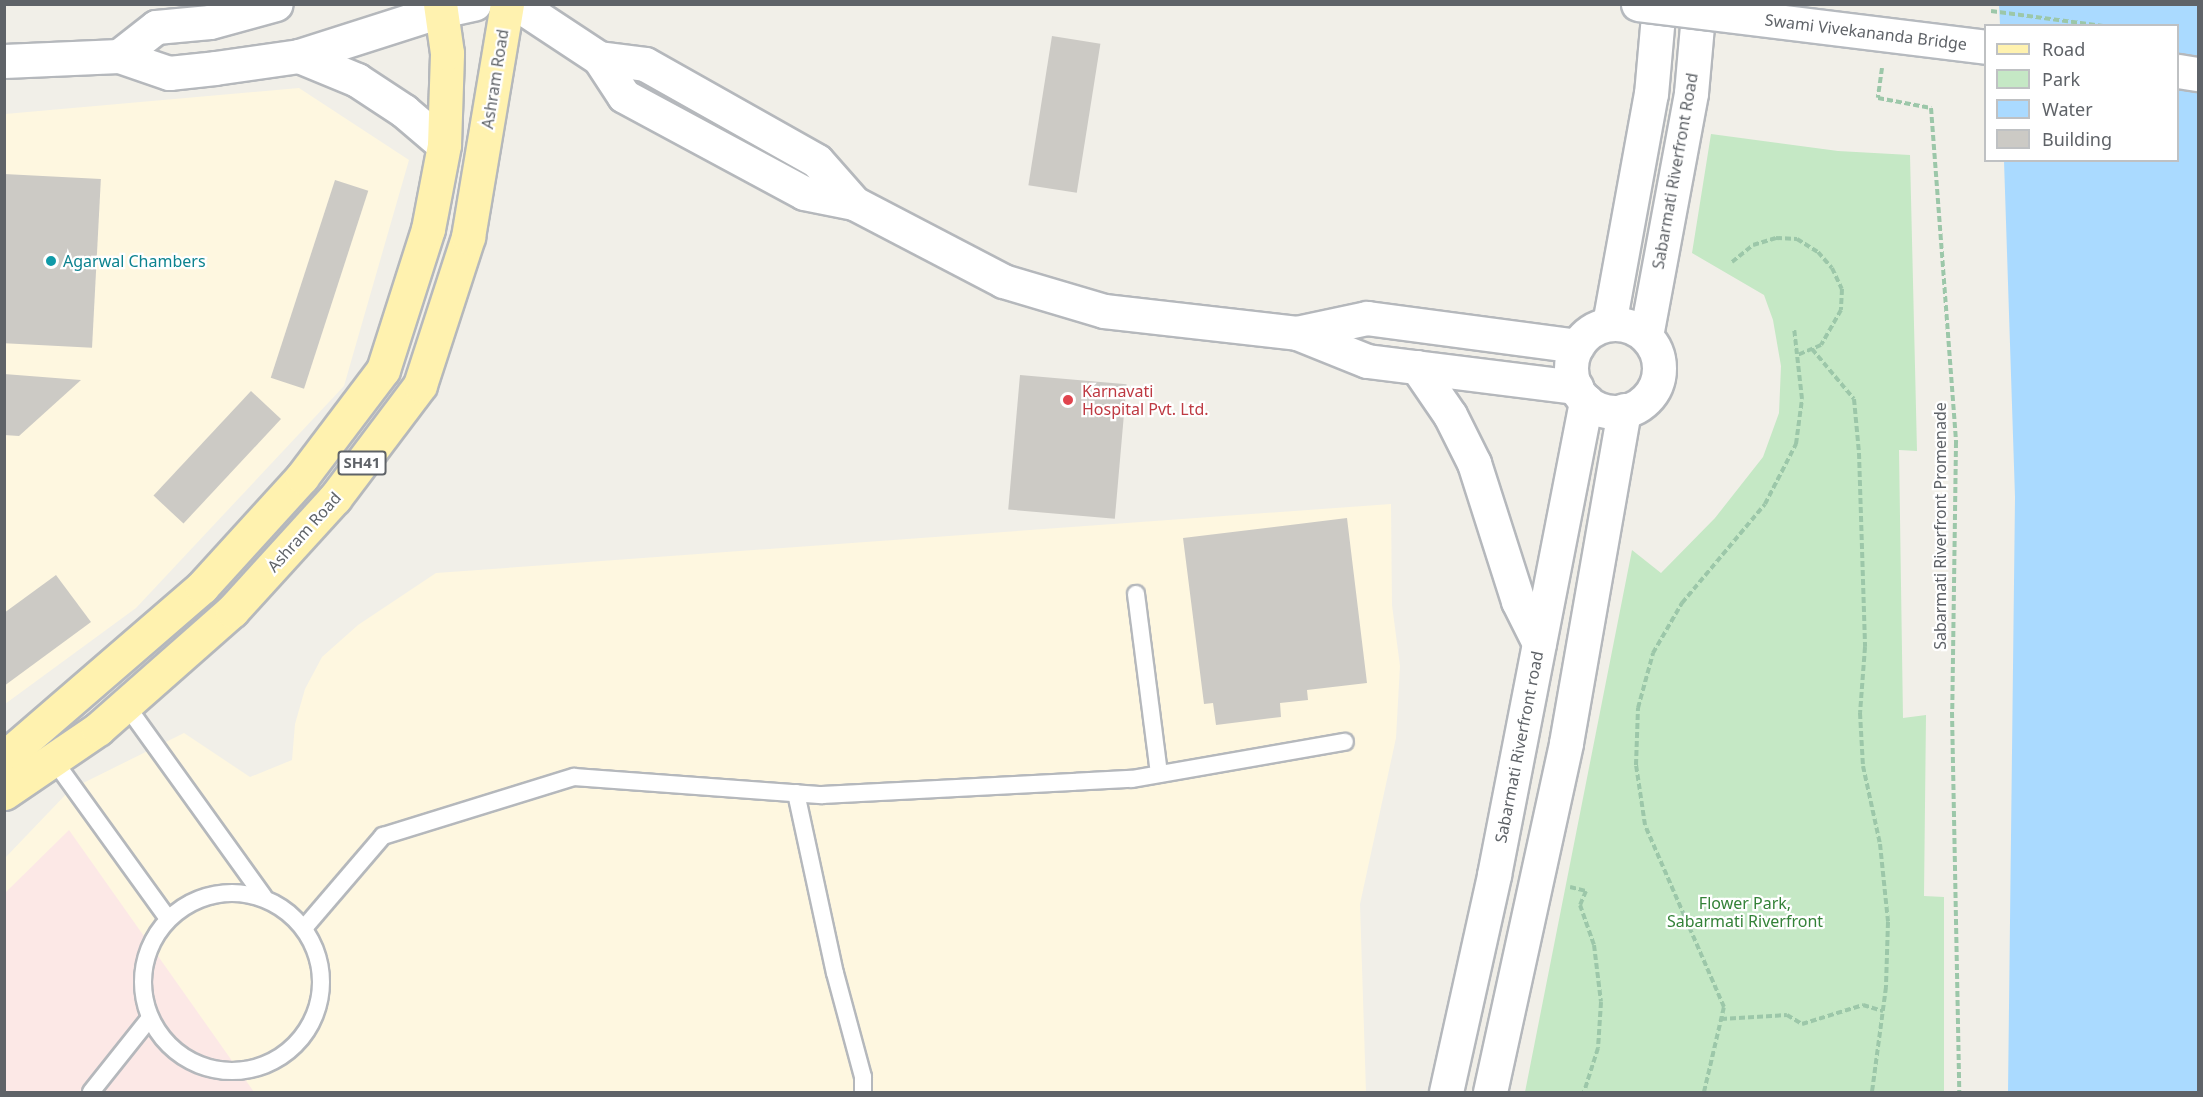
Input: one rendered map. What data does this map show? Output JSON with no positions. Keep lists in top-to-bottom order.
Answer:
{
  "streets": {
    "main road": ["Ashram Road", "SH41"],
    "street": ["Swami Vivekananda Bridge", "Sabarmati Riverfront Road", "Sabarmati Riverfront road"],
    "path": ["Sabarmati Riverfront Promenade"]
  },
  "crossings": [
    ["Sabarmati Riverfront Road", "Sabarmati Riverfront road"]
  ],
  "parks": ["Flower Park, Sabarmati Riverfront"],
  "places": ["Agarwal Chambers", "Karnavati Hospital Pvt. Ltd."],
  "legend": [
    "Road",
    "Park",
    "Water",
    "Building"
  ]
}
